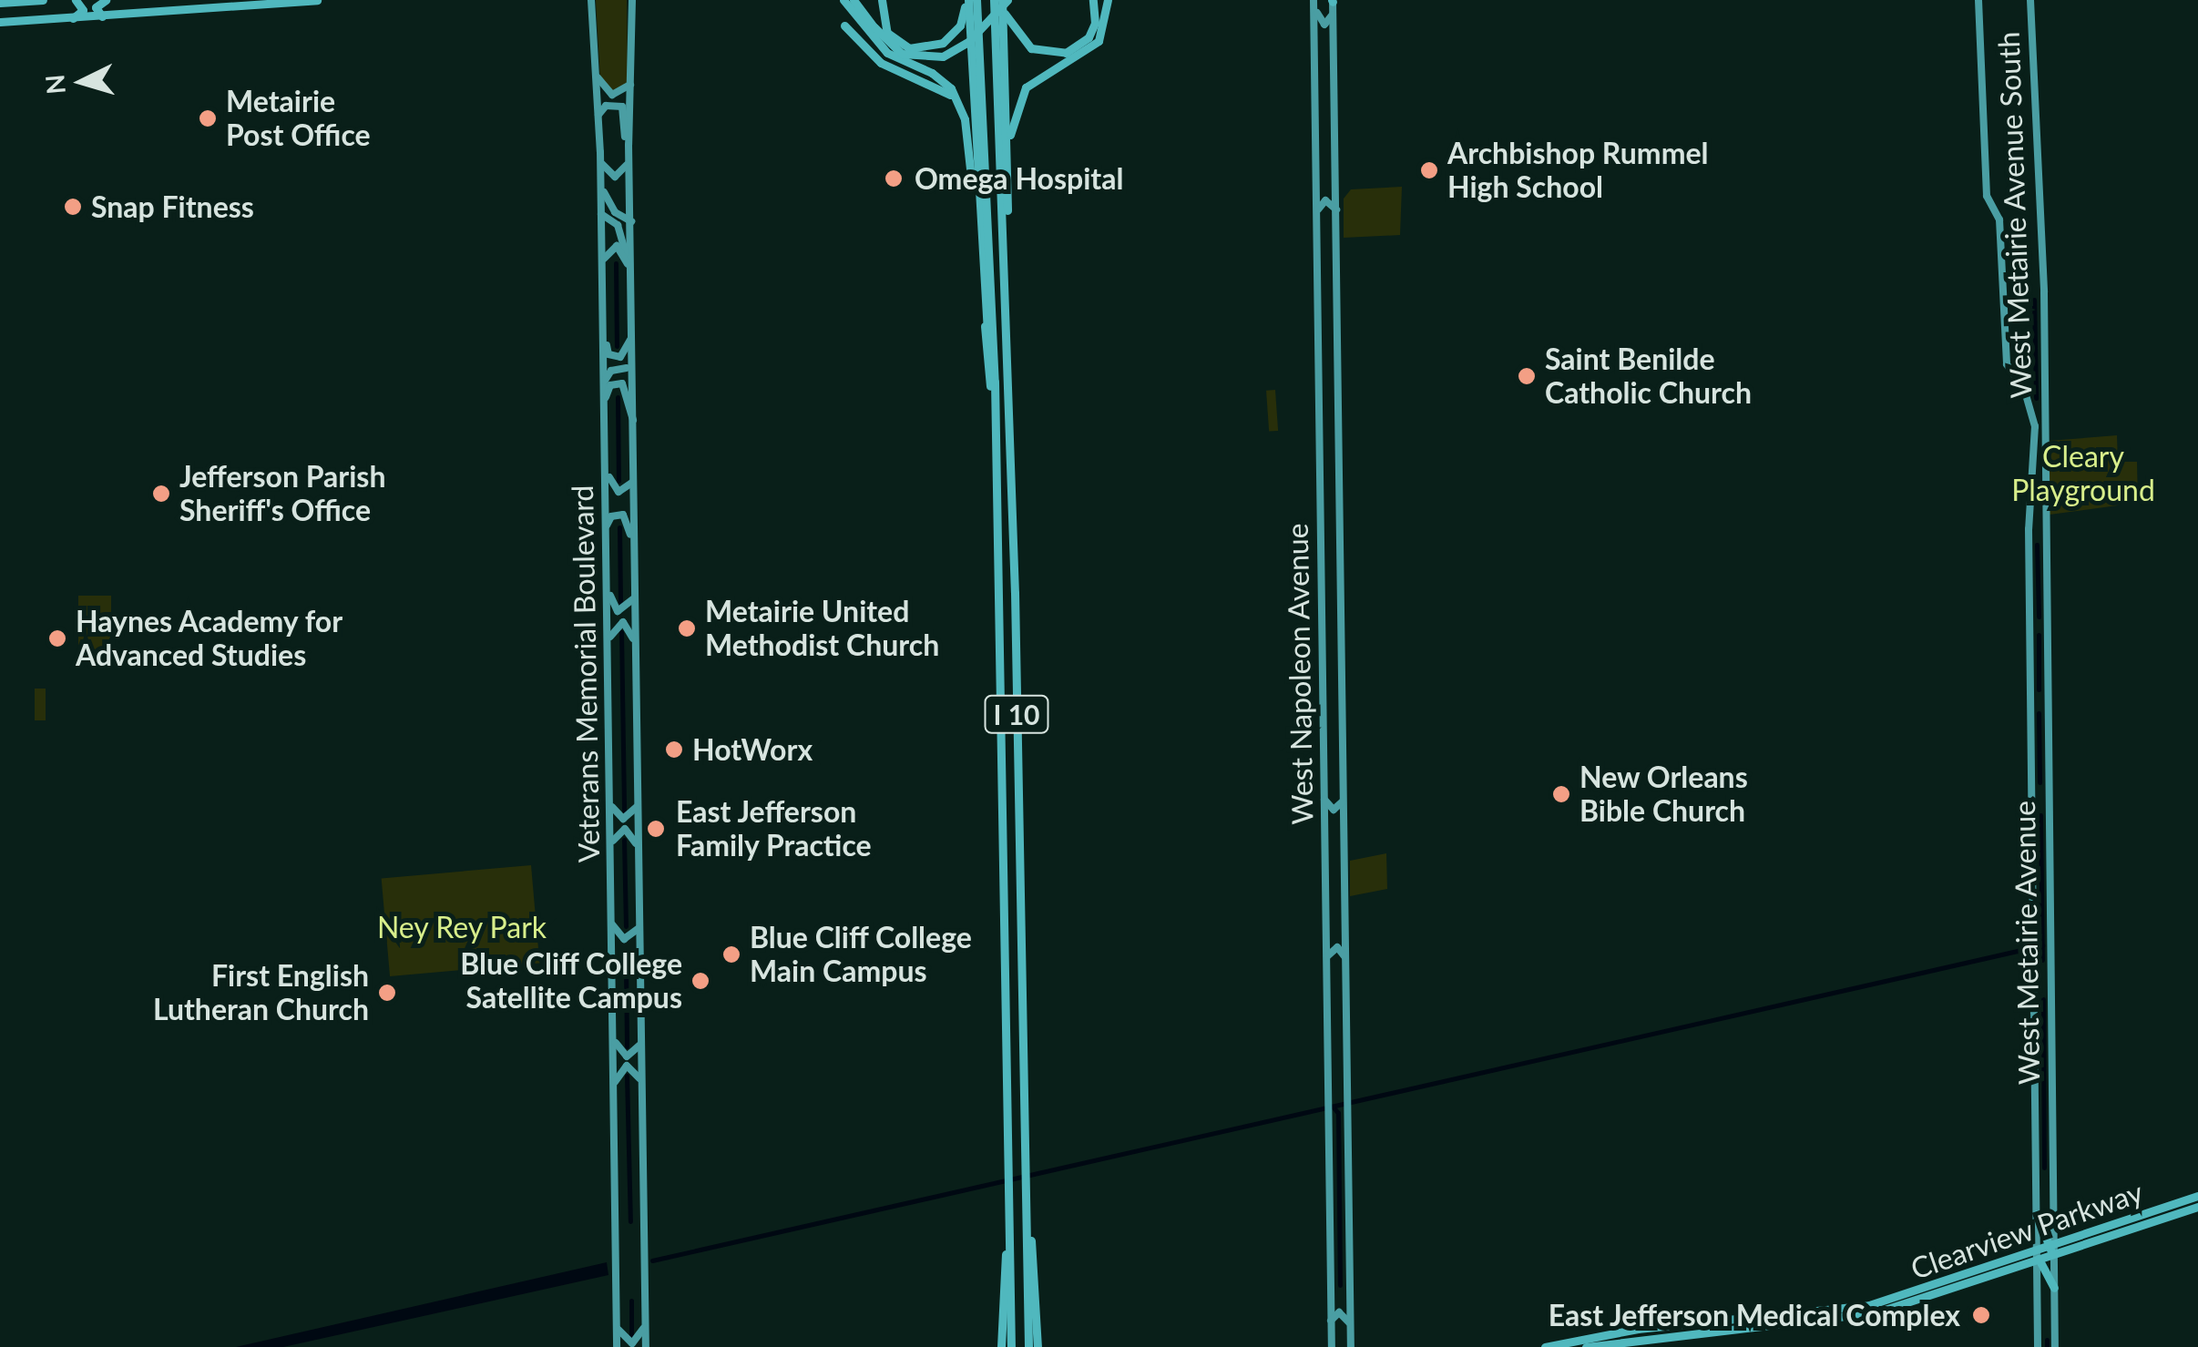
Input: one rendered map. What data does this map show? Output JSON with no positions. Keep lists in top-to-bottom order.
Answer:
{
  "streets": {
    "highway": ["I 10", "Clearview Parkway"],
    "main road": [
      "West Metairie Avenue South",
      "Veterans Memorial Boulevard",
      "West Napoleon Avenue",
      "West Metairie Avenue"
    ]
  },
  "crossings": [
    ["West Metairie Avenue South", "West Metairie Avenue"],
    ["West Metairie Avenue", "Clearview Parkway"]
  ],
  "parks": ["Cleary Playground", "Ney Rey Park"],
  "places": [
    "Metairie Post Office",
    "Archbishop Rummel High School",
    "Omega Hospital",
    "Snap Fitness",
    "Saint Benilde Catholic Church",
    "Jefferson Parish Sheriff's Office",
    "Metairie United Methodist Church",
    "Haynes Academy for Advanced Studies",
    "HotWorx",
    "New Orleans Bible Church",
    "East Jefferson Family Practice",
    "Blue Cliff College Main Campus",
    "Blue Cliff College Satellite Campus",
    "First English Lutheran Church",
    "East Jefferson Medical Complex"
  ],
  "north": "left"
}
